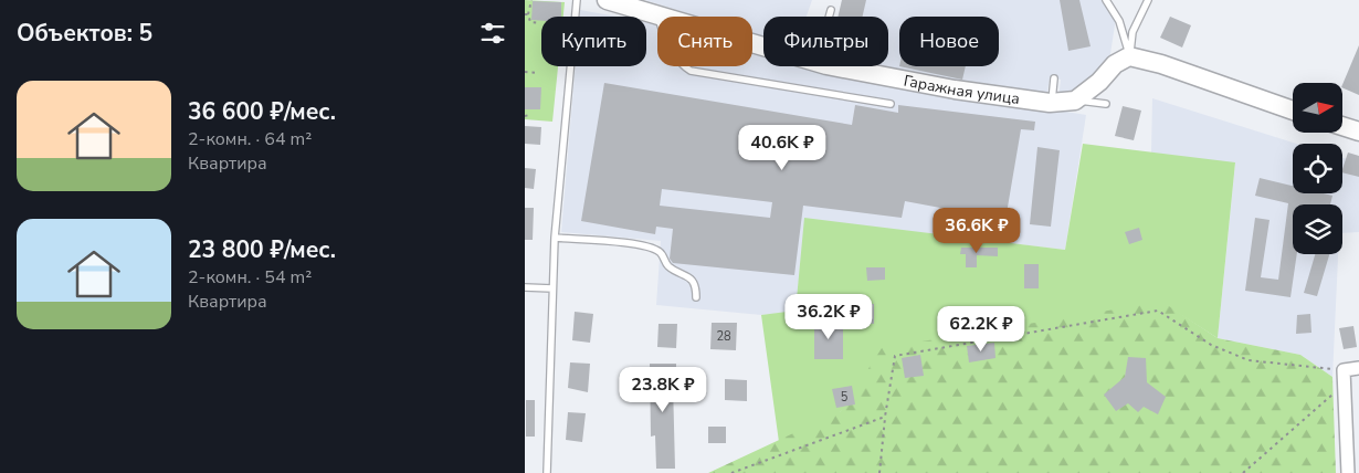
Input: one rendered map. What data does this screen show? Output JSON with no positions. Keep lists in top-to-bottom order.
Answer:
{
  "streets": {
    "street": ["Гаражная улица"]
  },
  "house_numbers": ["28", "5"],
  "north": "right",
  "page": {
    "heading": "Объектов: 5",
    "chip": [
      "Купить",
      "Снять",
      "Фильтры",
      "Новое"
    ],
    "list": [
      {
        "name": "36 600 ₽/мес.",
        "note": "2-комн. · 64 m² · Квартира"
      },
      {
        "name": "23 800 ₽/мес.",
        "note": "2-комн. · 54 m² · Квартира"
      }
    ],
    "price": [
      "40.6K ₽",
      "36.6K ₽",
      "36.2K ₽",
      "62.2K ₽",
      "23.8K ₽"
    ]
  }
}
